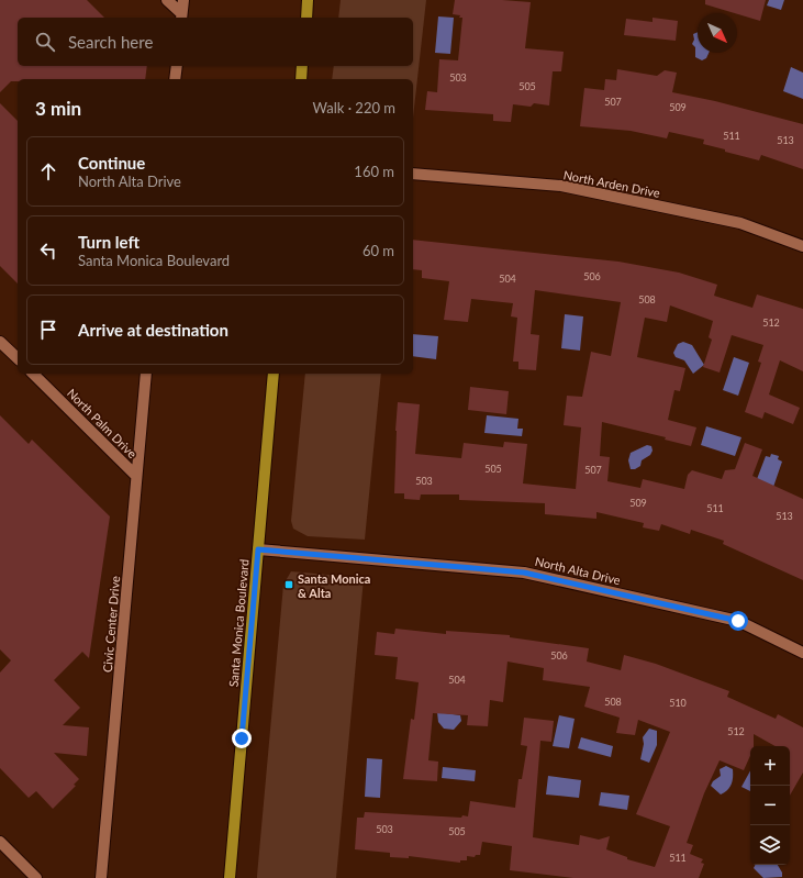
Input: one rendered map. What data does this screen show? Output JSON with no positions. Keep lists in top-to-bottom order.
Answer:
{
  "streets": {
    "main road": ["Santa Monica Boulevard"],
    "street": [
      "North Arden Drive",
      "North Palm Drive",
      "North Alta Drive",
      "Civic Center Drive"
    ]
  },
  "crossings": [
    ["North Palm Drive", "Civic Center Drive"],
    ["North Alta Drive", "Santa Monica Boulevard"]
  ],
  "places": {
    "transit": ["Santa Monica & Alta"]
  },
  "house_numbers": [
    "503",
    "505",
    "507",
    "509",
    "511",
    "513",
    "506",
    "504",
    "508",
    "512",
    "505",
    "507",
    "503",
    "509",
    "511",
    "513",
    "506",
    "504",
    "508",
    "510",
    "512",
    "503",
    "505",
    "511"
  ],
  "north": "bottom right",
  "page": {
    "search": "Search here",
    "heading": ["3 min", "Walk · 220 m"],
    "list": [
      ["Continue", "North Alta Drive", "160 m"],
      ["Turn left", "Santa Monica Boulevard", "60 m"],
      "Arrive at destination"
    ],
    "map_buttons": ["+", "−"]
  }
}
